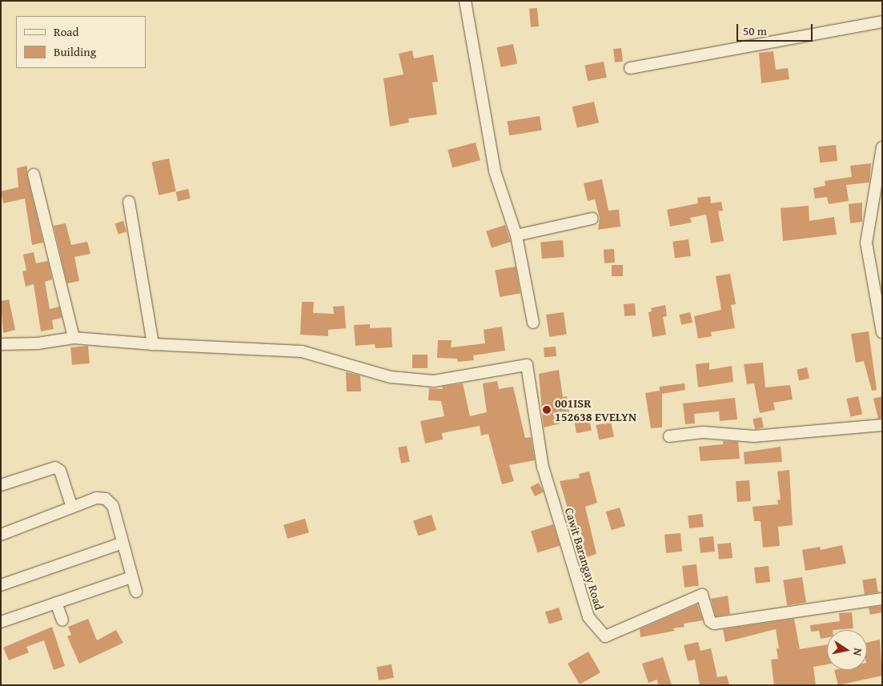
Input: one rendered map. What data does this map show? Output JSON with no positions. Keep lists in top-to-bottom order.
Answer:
{
  "streets": {
    "street": ["Cawit Barangay Road"]
  },
  "places": ["001ISR 152638 EVELYN"],
  "legend": ["Road", "Building"],
  "scale_bar": "50 m",
  "north": "right"
}
